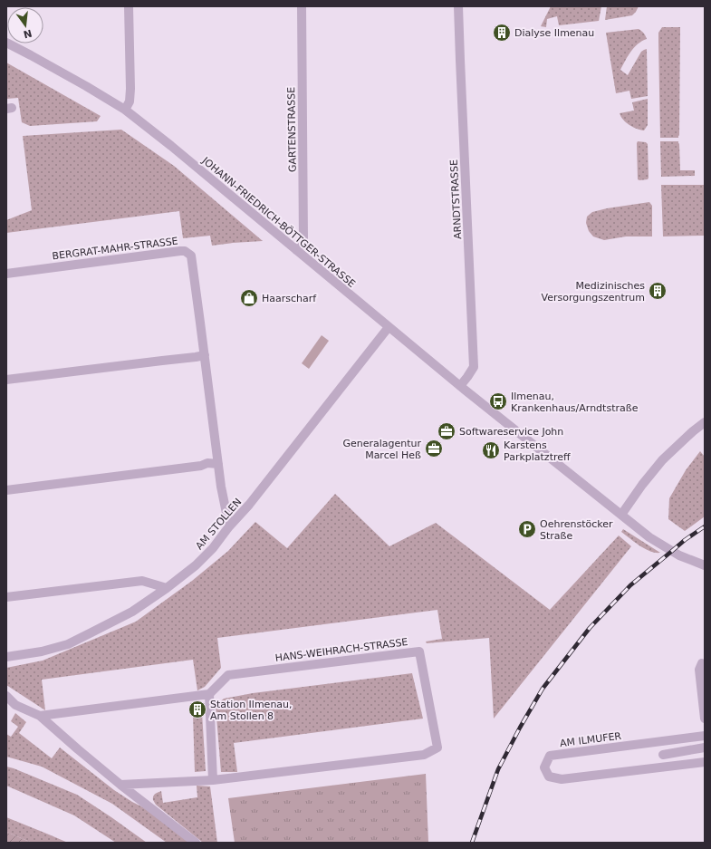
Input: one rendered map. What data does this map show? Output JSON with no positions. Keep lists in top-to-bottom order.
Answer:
{
  "streets": {
    "street": [
      "GARTENSTRASSE",
      "ARNDTSTRASSE",
      "JOHANN-FRIEDRICH-BÖTTGER-STRASSE",
      "BERGRAT-MAHR-STRASSE",
      "AM STOLLEN",
      "HANS-WEIHRACH-STRASSE",
      "AM ILMUFER"
    ]
  },
  "crossings": [
    ["GARTENSTRASSE", "JOHANN-FRIEDRICH-BÖTTGER-STRASSE"],
    ["ARNDTSTRASSE", "JOHANN-FRIEDRICH-BÖTTGER-STRASSE"],
    ["JOHANN-FRIEDRICH-BÖTTGER-STRASSE", "AM STOLLEN"],
    ["BERGRAT-MAHR-STRASSE", "AM STOLLEN"]
  ],
  "places": {
    "building": ["Dialyse Ilmenau", "Medizinisches Versorgungszentrum", "Station Ilmenau, Am Stollen 8"],
    "shop": ["Haarscharf"],
    "bus stop": ["Ilmenau, Krankenhaus/Arndtstraße"],
    "office": ["Softwareservice John", "Generalagentur Marcel Heß"],
    "restaurant": ["Karstens Parkplatztreff"],
    "parking": ["Oehrenstöcker Straße"]
  },
  "north": "bottom"
}
